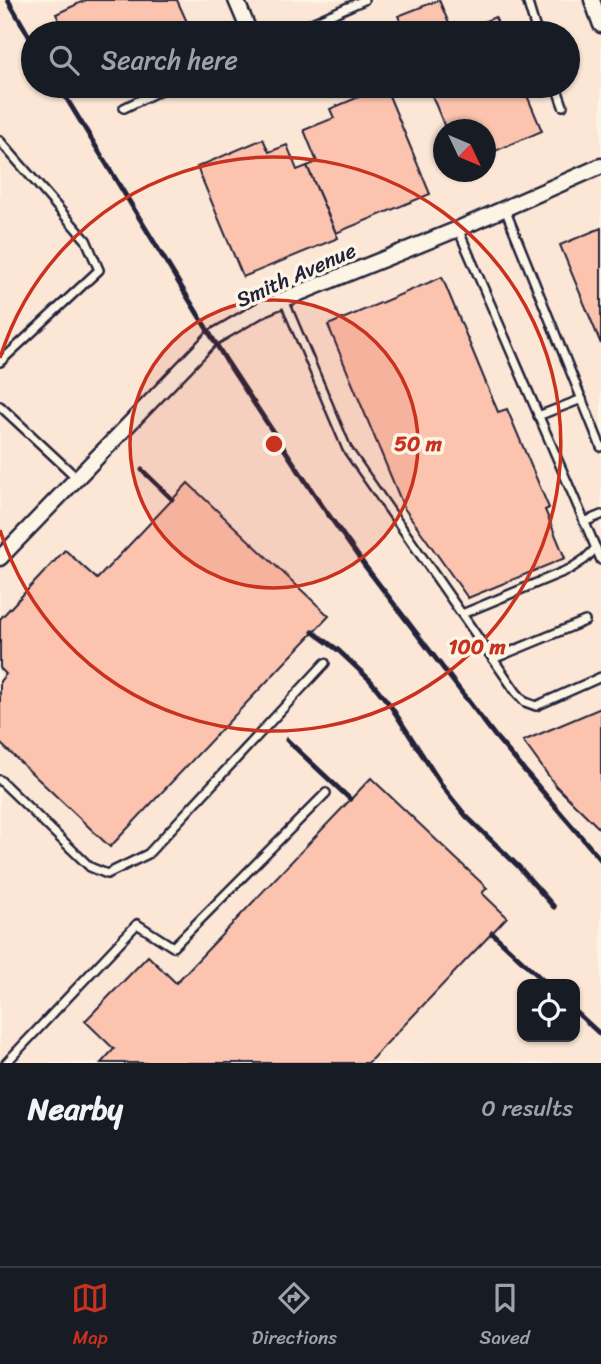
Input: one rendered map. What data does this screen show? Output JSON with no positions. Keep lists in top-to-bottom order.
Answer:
{
  "streets": {
    "street": ["Smith Avenue"]
  },
  "north": "bottom right",
  "page": {
    "search": "Search here",
    "heading": ["Nearby", "0 results"],
    "nav": ["Map", "Directions", "Saved"]
  },
  "rings": ["50 m", "100 m"]
}
